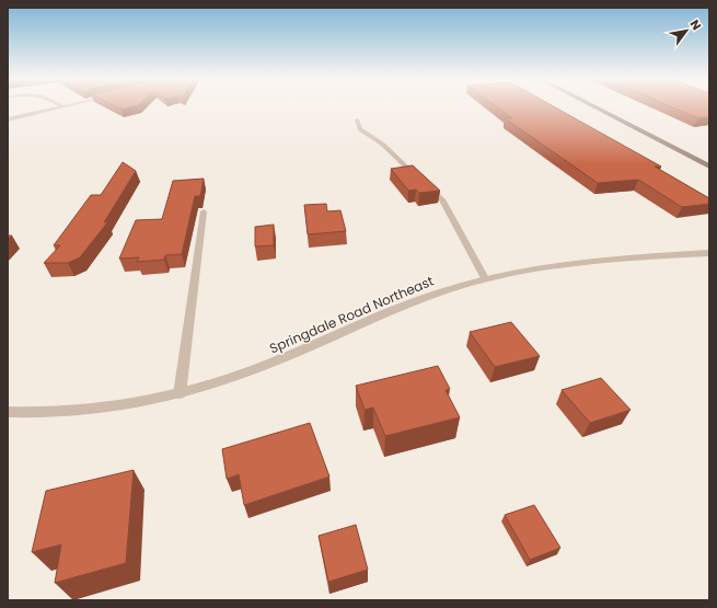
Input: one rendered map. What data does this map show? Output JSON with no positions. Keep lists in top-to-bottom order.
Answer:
{
  "streets": {
    "street": ["Springdale Road Northeast"]
  },
  "north": "top right"
}
